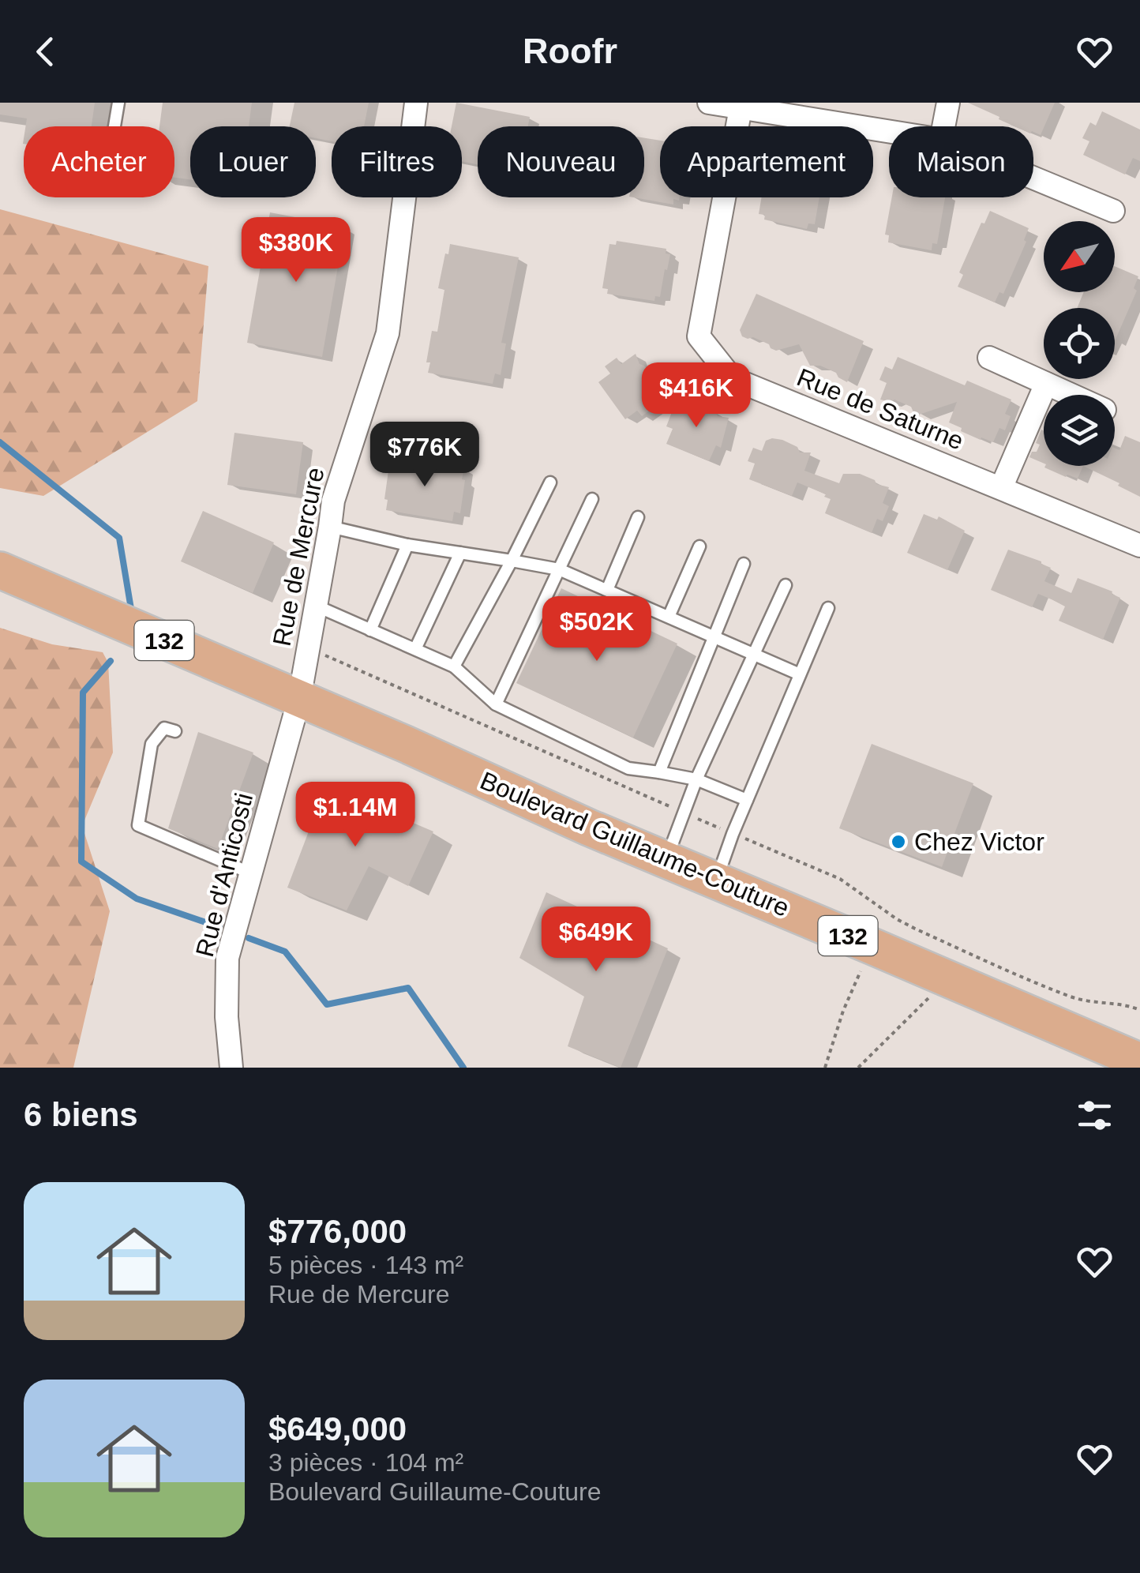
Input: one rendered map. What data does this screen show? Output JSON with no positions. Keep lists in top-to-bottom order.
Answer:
{
  "streets": {
    "main road": ["132", "Boulevard Guillaume-Couture"],
    "street": ["Rue de Saturne", "Rue de Mercure", "Rue d'Anticosti"]
  },
  "crossings": [
    ["Rue de Mercure", "Boulevard Guillaume-Couture"],
    ["Rue de Mercure", "Rue d'Anticosti"],
    ["Boulevard Guillaume-Couture", "Rue d'Anticosti"]
  ],
  "places": ["Chez Victor"],
  "north": "bottom left",
  "page": {
    "header": "Roofr",
    "chip": [
      "Acheter",
      "Louer",
      "Filtres",
      "Nouveau",
      "Appartement",
      "Maison"
    ],
    "price": [
      "$380K",
      "$416K",
      "$776K",
      "$502K",
      "$1.14M",
      "$649K"
    ],
    "heading": "6 biens",
    "list": [
      {
        "name": "$776,000",
        "note": "5 pièces · 143 m² · Rue de Mercure"
      },
      {
        "name": "$649,000",
        "note": "3 pièces · 104 m² · Boulevard Guillaume-Couture"
      }
    ]
  }
}
